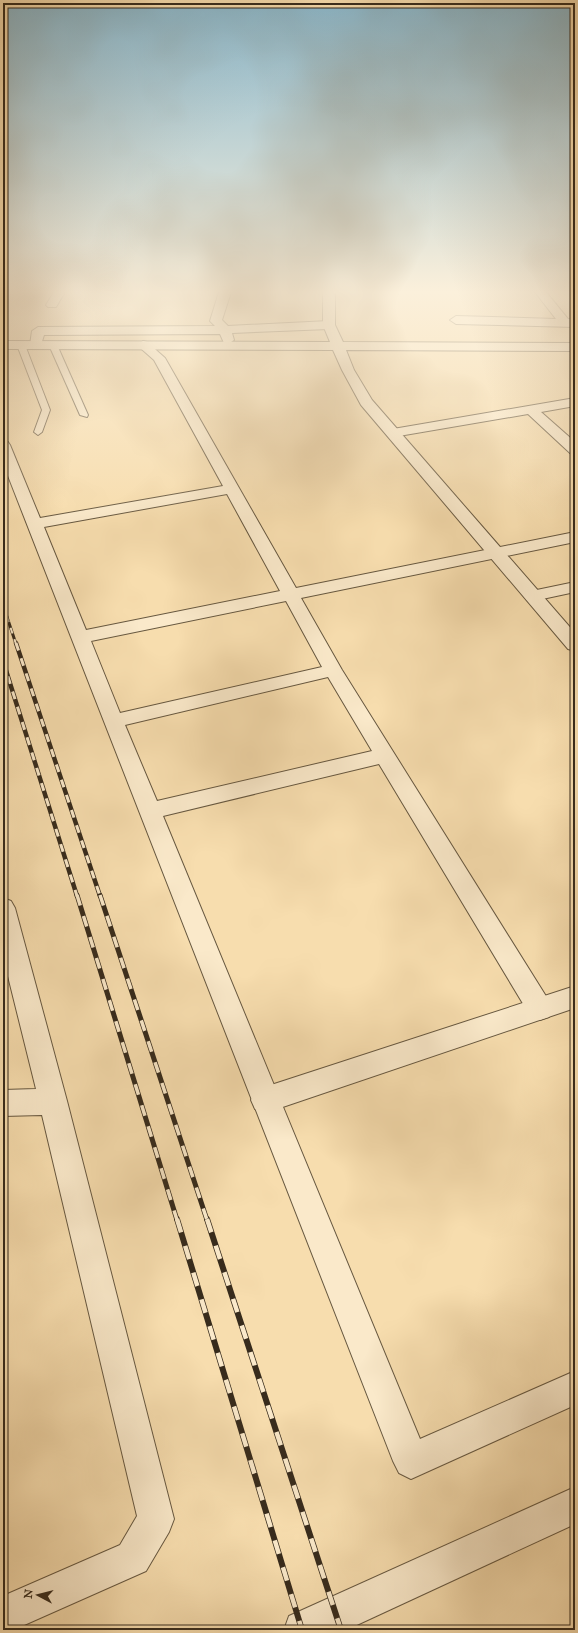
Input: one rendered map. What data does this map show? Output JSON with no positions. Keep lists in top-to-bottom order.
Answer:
{
  "north": "left"
}
